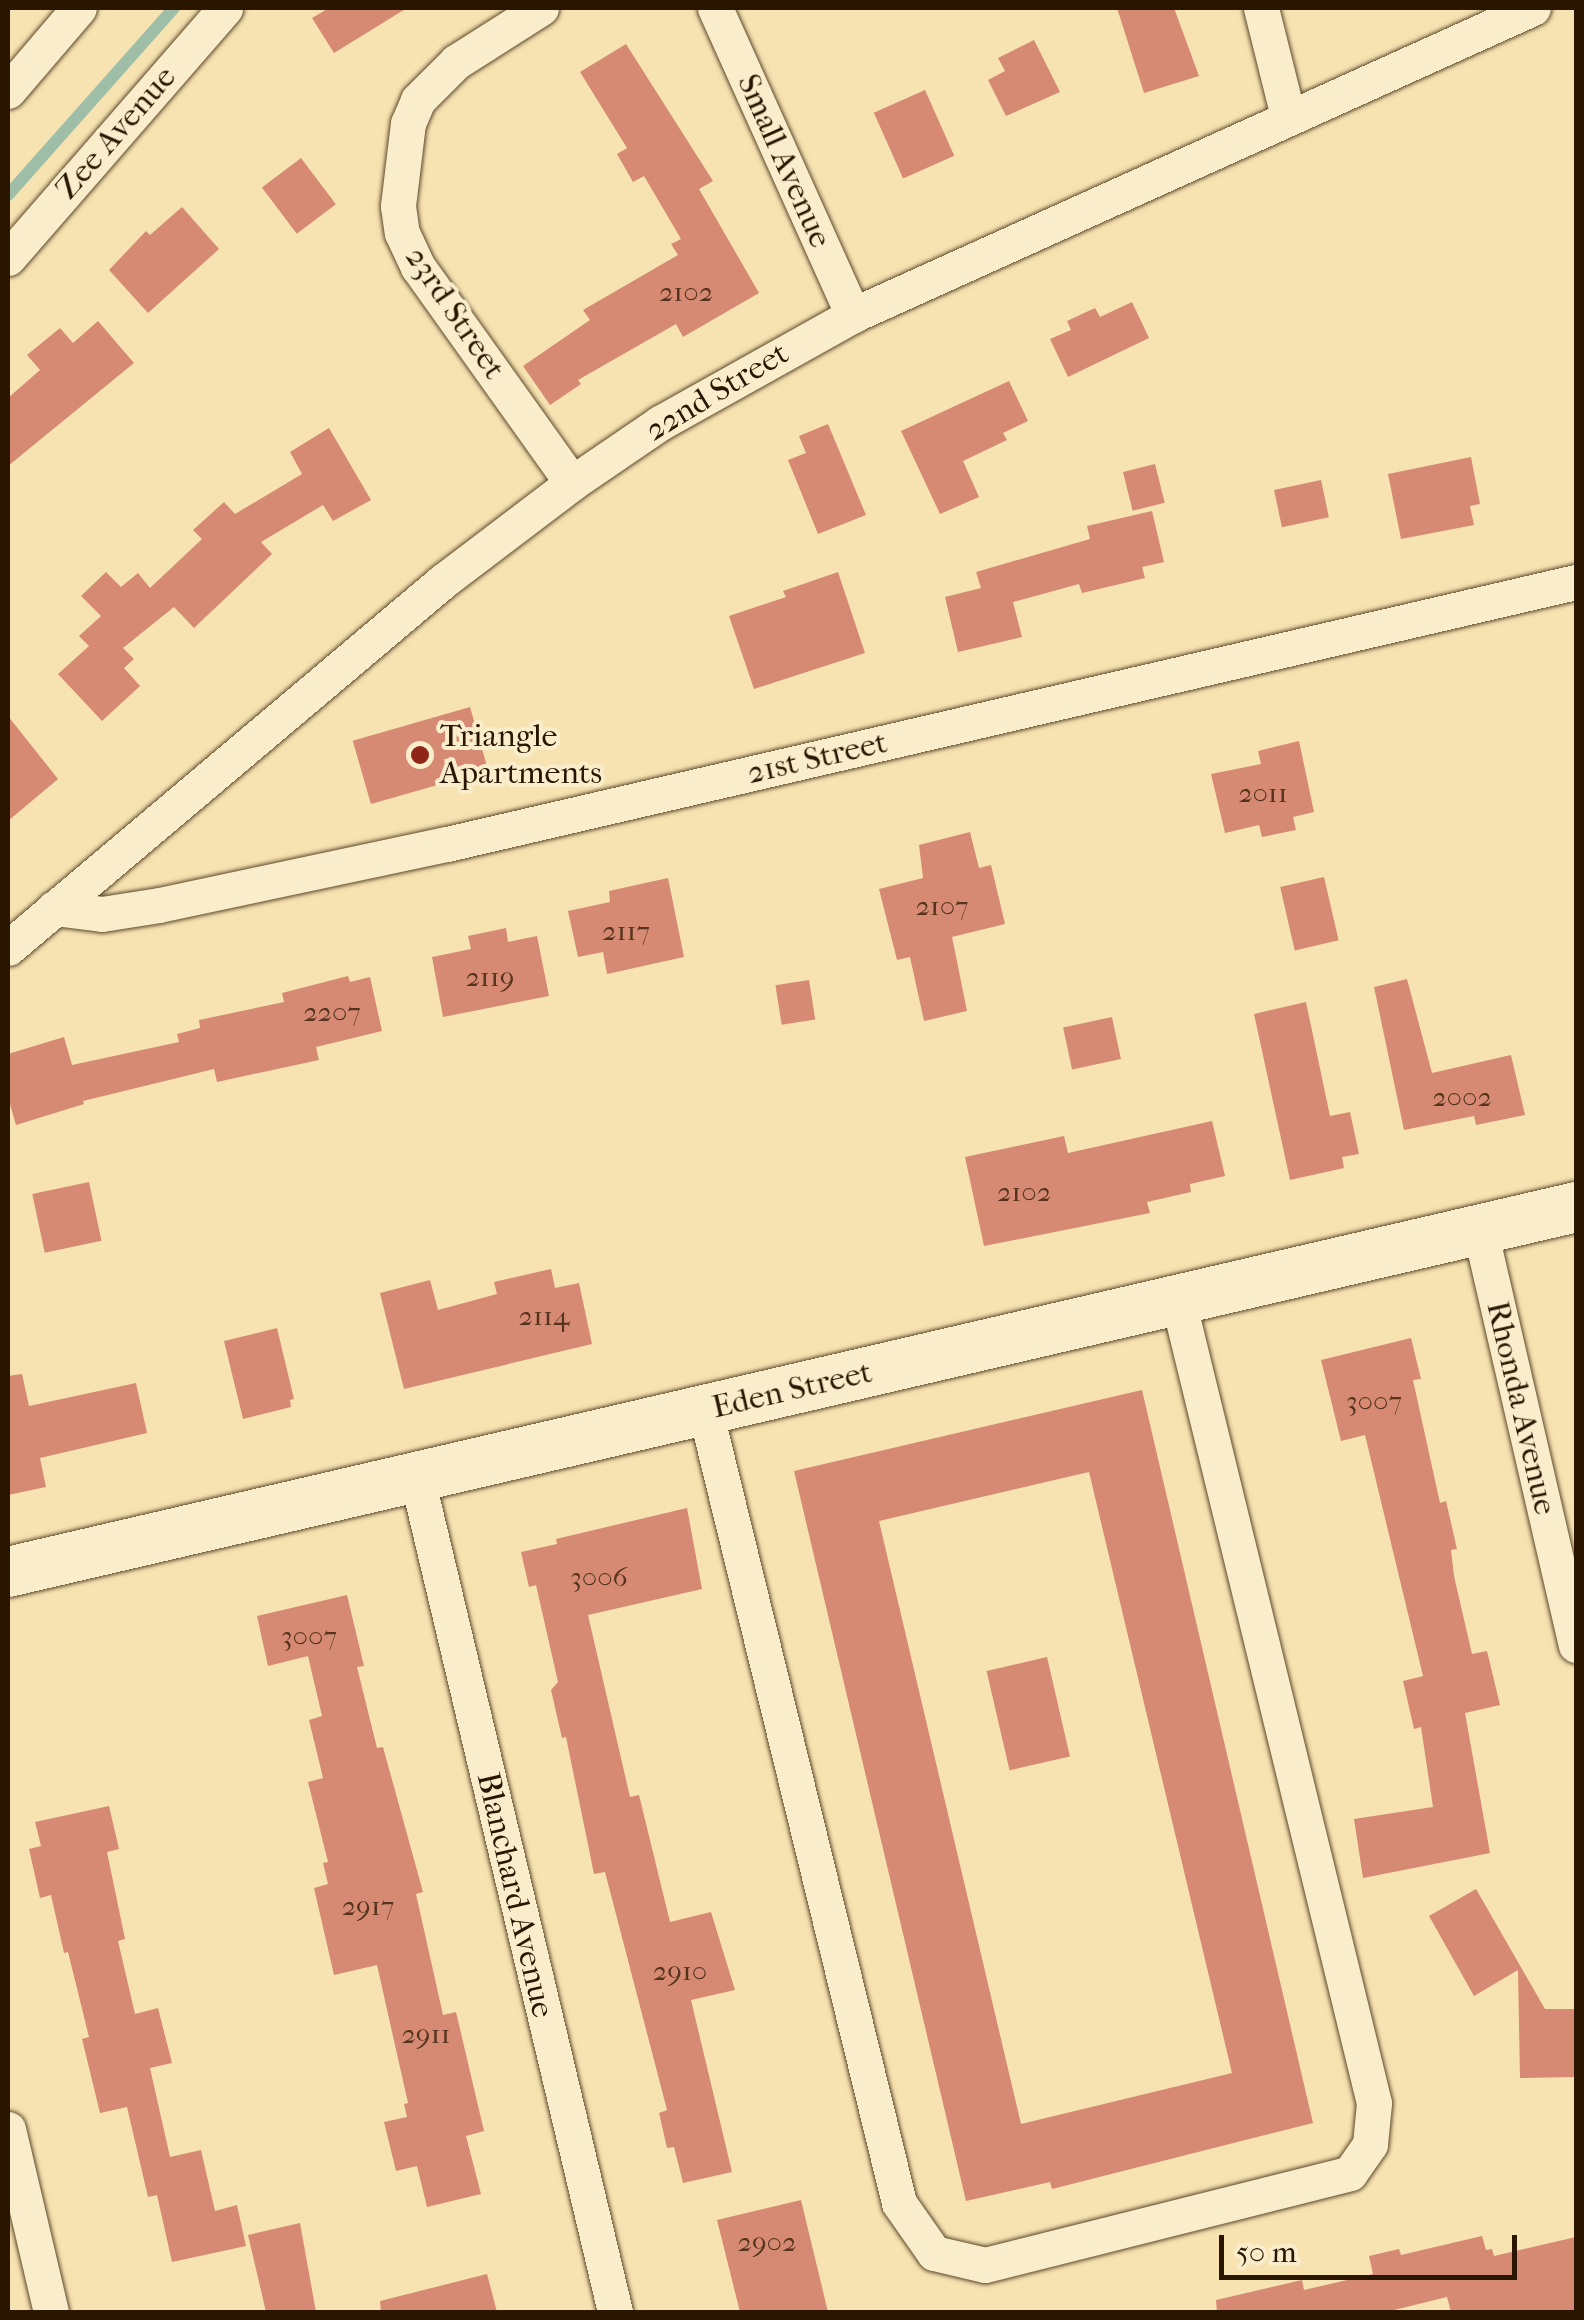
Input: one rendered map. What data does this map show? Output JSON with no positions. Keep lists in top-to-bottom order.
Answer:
{
  "streets": {
    "street": [
      "Zee Avenue",
      "Small Avenue",
      "23rd Street",
      "22nd Street",
      "21st Street",
      "Eden Street",
      "Rhonda Avenue",
      "Blanchard Avenue"
    ]
  },
  "crossings": [
    ["Small Avenue", "22nd Street"],
    ["23rd Street", "22nd Street"],
    ["22nd Street", "21st Street"],
    ["Eden Street", "Rhonda Avenue"],
    ["Eden Street", "Blanchard Avenue"]
  ],
  "places": ["Triangle Apartments"],
  "house_numbers": [
    "2102",
    "2011",
    "2107",
    "2117",
    "2119",
    "2207",
    "2002",
    "2102",
    "2114",
    "3007",
    "3006",
    "3007",
    "2917",
    "2910",
    "2911",
    "2902"
  ],
  "scale_bar": "50 m"
}
